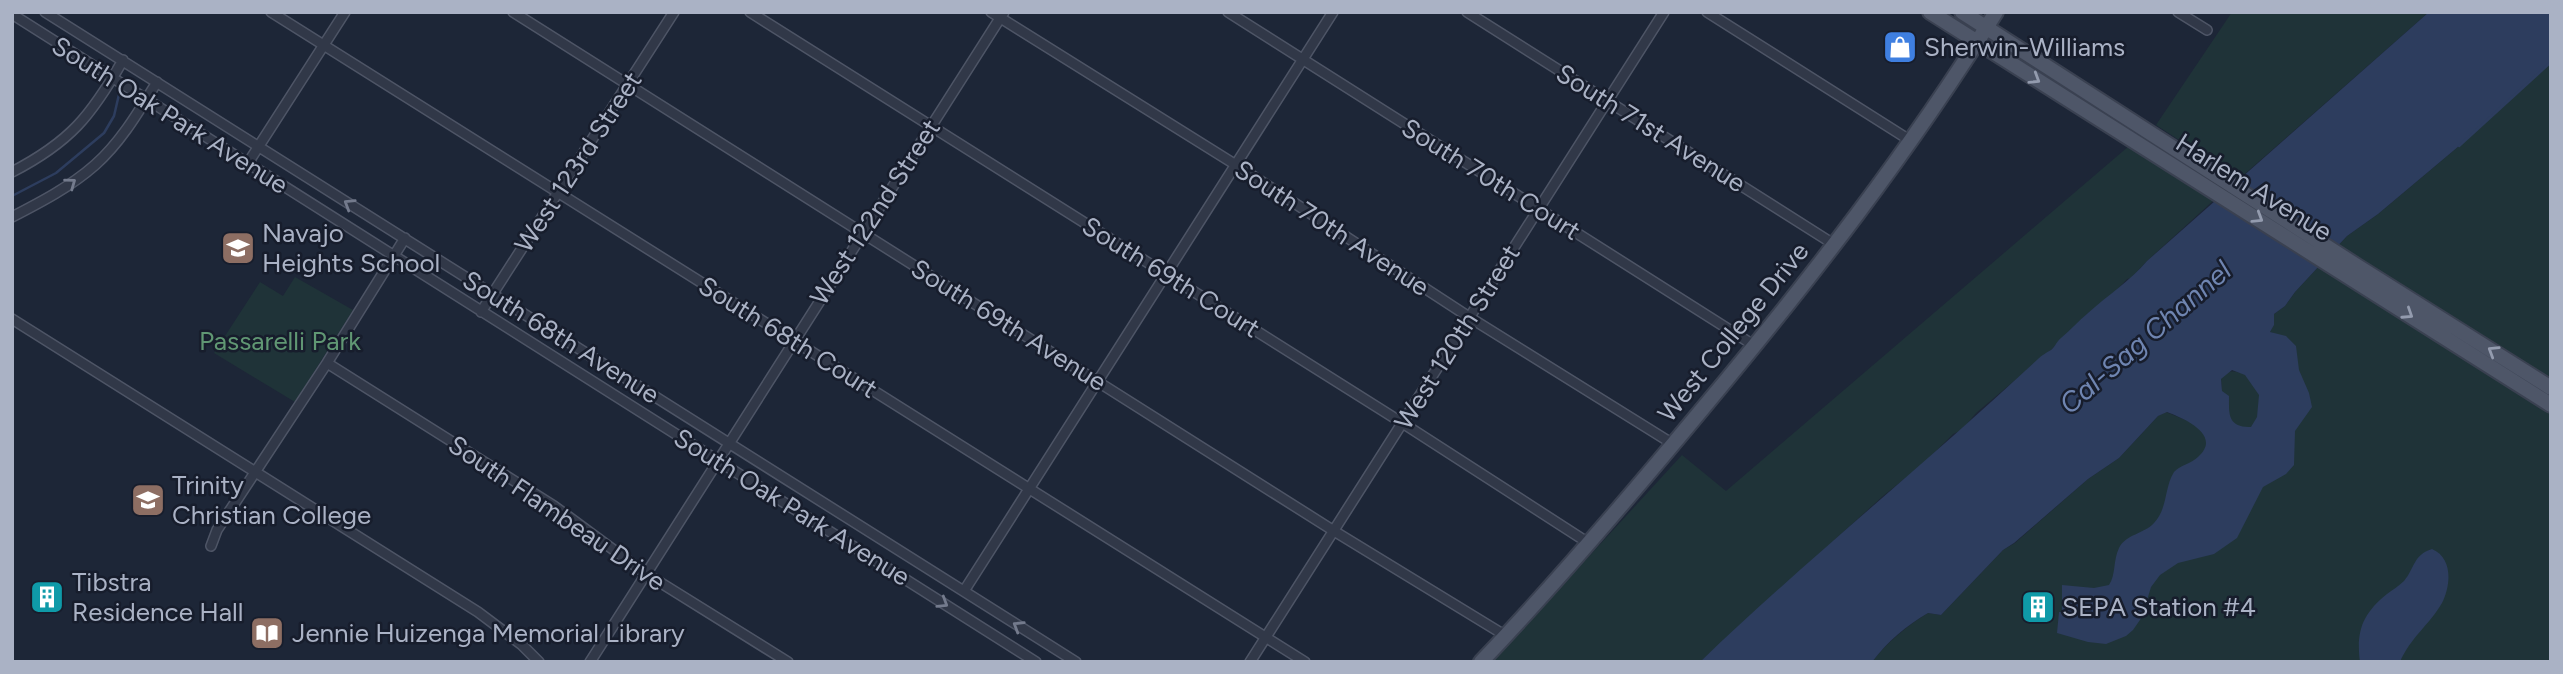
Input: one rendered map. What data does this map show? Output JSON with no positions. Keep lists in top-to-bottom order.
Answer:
{
  "streets": {
    "main road": ["Harlem Avenue", "West College Drive"],
    "street": [
      "South Oak Park Avenue",
      "South 71st Avenue",
      "West 123rd Street",
      "South 70th Court",
      "West 122nd Street",
      "South 70th Avenue",
      "South 69th Court",
      "South 69th Avenue",
      "South 68th Avenue",
      "South 68th Court",
      "West 120th Street",
      "South Flambeau Drive"
    ]
  },
  "crossings": [
    ["South Oak Park Avenue", "West 123rd Street"],
    ["South Oak Park Avenue", "West 122nd Street"],
    ["South 71st Avenue", "West College Drive"],
    ["South 71st Avenue", "West 120th Street"],
    ["West 123rd Street", "South 69th Avenue"],
    ["West 123rd Street", "South 68th Avenue"],
    ["West 123rd Street", "South 68th Court"],
    ["South 70th Court", "West College Drive"],
    ["South 70th Court", "West 120th Street"],
    ["Harlem Avenue", "West College Drive"],
    ["West 122nd Street", "South 70th Avenue"],
    ["West 122nd Street", "South 69th Court"],
    ["West 122nd Street", "South 69th Avenue"],
    ["West 122nd Street", "South 68th Avenue"],
    ["West 122nd Street", "South 68th Court"],
    ["West 122nd Street", "South Flambeau Drive"],
    ["South 70th Avenue", "West College Drive"],
    ["South 70th Avenue", "West 120th Street"],
    ["South 69th Court", "West College Drive"],
    ["South 69th Court", "West 120th Street"],
    ["South 69th Avenue", "West College Drive"],
    ["South 69th Avenue", "West 120th Street"],
    ["South 68th Court", "West 120th Street"]
  ],
  "water": ["Cal-Sag Channel"],
  "parks": ["Passarelli Park"],
  "places": {
    "shop": ["Sherwin-Williams"],
    "school or university": ["Navajo Heights School", "Trinity Christian College"],
    "building": ["Tibstra Residence Hall", "SEPA Station #4"],
    "library": ["Jennie Huizenga Memorial Library"]
  }
}
